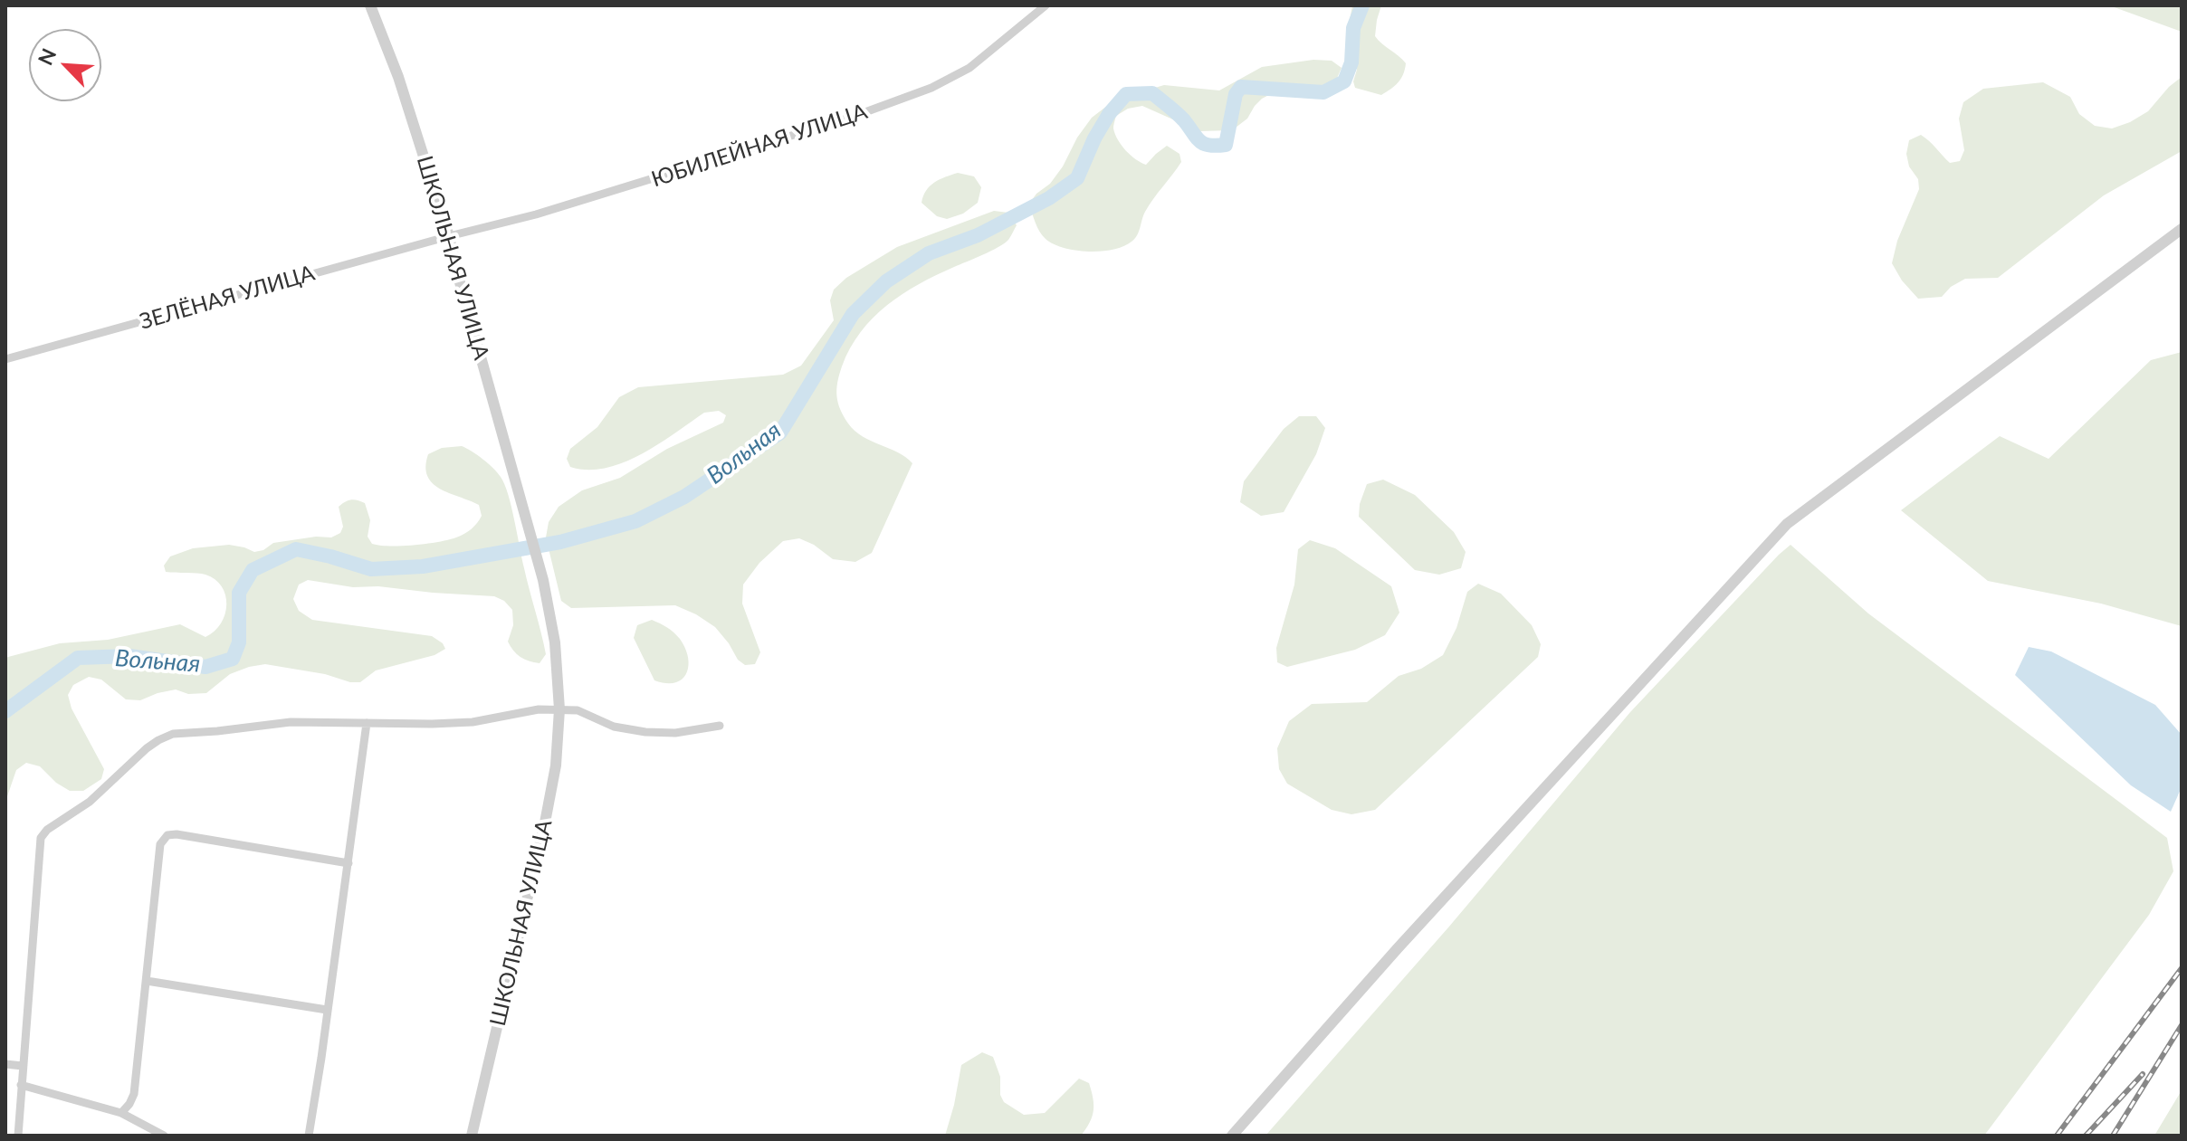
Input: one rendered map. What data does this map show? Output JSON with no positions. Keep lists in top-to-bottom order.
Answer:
{
  "streets": {
    "street": ["ЮБИЛЕЙНАЯ УЛИЦА", "ШКОЛЬНАЯ УЛИЦА", "ЗЕЛЁНАЯ УЛИЦА"]
  },
  "crossings": [
    ["ЮБИЛЕЙНАЯ УЛИЦА", "ШКОЛЬНАЯ УЛИЦА"],
    ["ЮБИЛЕЙНАЯ УЛИЦА", "ЗЕЛЁНАЯ УЛИЦА"],
    ["ШКОЛЬНАЯ УЛИЦА", "ЗЕЛЁНАЯ УЛИЦА"]
  ],
  "water": ["Вольная"],
  "north": "top left"
}
